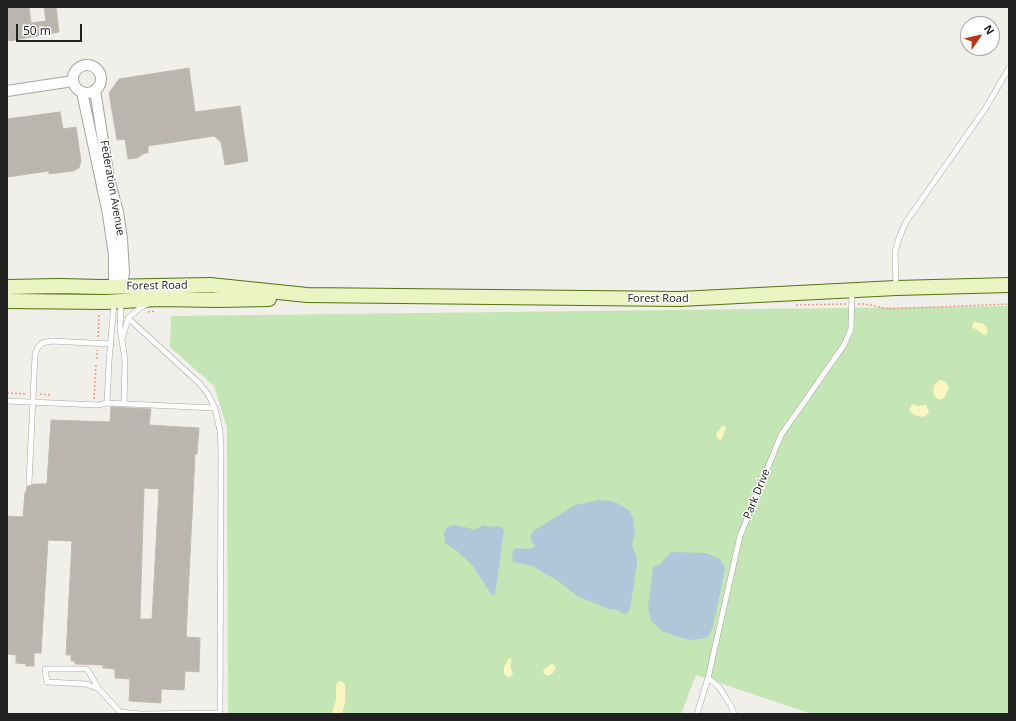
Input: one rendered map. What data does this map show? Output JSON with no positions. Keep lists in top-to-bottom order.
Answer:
{
  "streets": {
    "main road": ["Forest Road"],
    "street": ["Federation Avenue"],
    "lane": ["Park Drive"]
  },
  "crossings": [
    ["Federation Avenue", "Forest Road"],
    ["Forest Road", "Park Drive"]
  ],
  "scale_bar": "50 m",
  "north": "top right"
}
